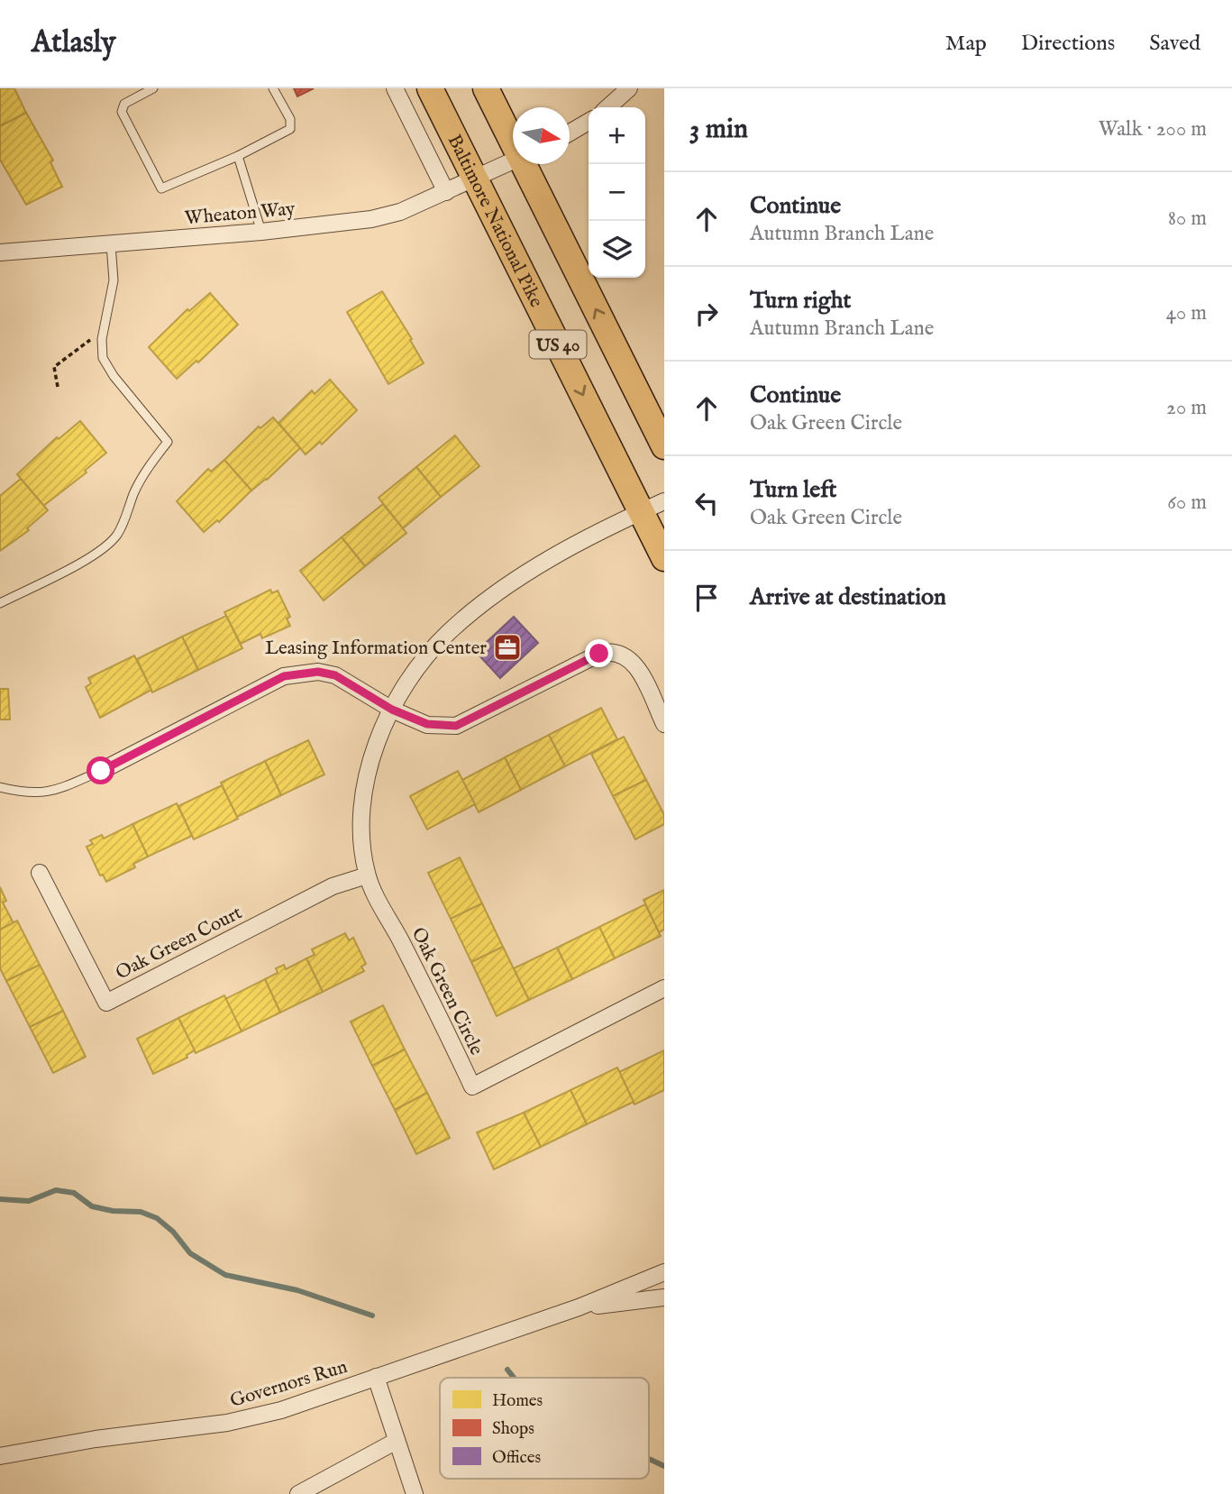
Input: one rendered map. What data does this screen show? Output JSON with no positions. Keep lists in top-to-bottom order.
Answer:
{
  "streets": {
    "main road": ["Baltimore National Pike", "US 40"],
    "street": [
      "Wheaton Way",
      "Oak Green Court",
      "Oak Green Circle",
      "Governors Run"
    ]
  },
  "crossings": [
    ["Wheaton Way", "Baltimore National Pike"],
    ["Baltimore National Pike", "Oak Green Circle"],
    ["Oak Green Court", "Oak Green Circle"]
  ],
  "places": {
    "office": ["Leasing Information Center"]
  },
  "legend": ["Homes", "Shops", "Offices"],
  "north": "right",
  "page": {
    "header": "Atlasly",
    "nav": ["Map", "Directions", "Saved"],
    "heading": ["3 min", "Walk · 200 m"],
    "map_buttons": ["+", "−"],
    "list": [
      ["Continue", "Autumn Branch Lane", "80 m"],
      ["Turn right", "Autumn Branch Lane", "40 m"],
      ["Continue", "Oak Green Circle", "20 m"],
      ["Turn left", "Oak Green Circle", "60 m"],
      "Arrive at destination"
    ]
  }
}
